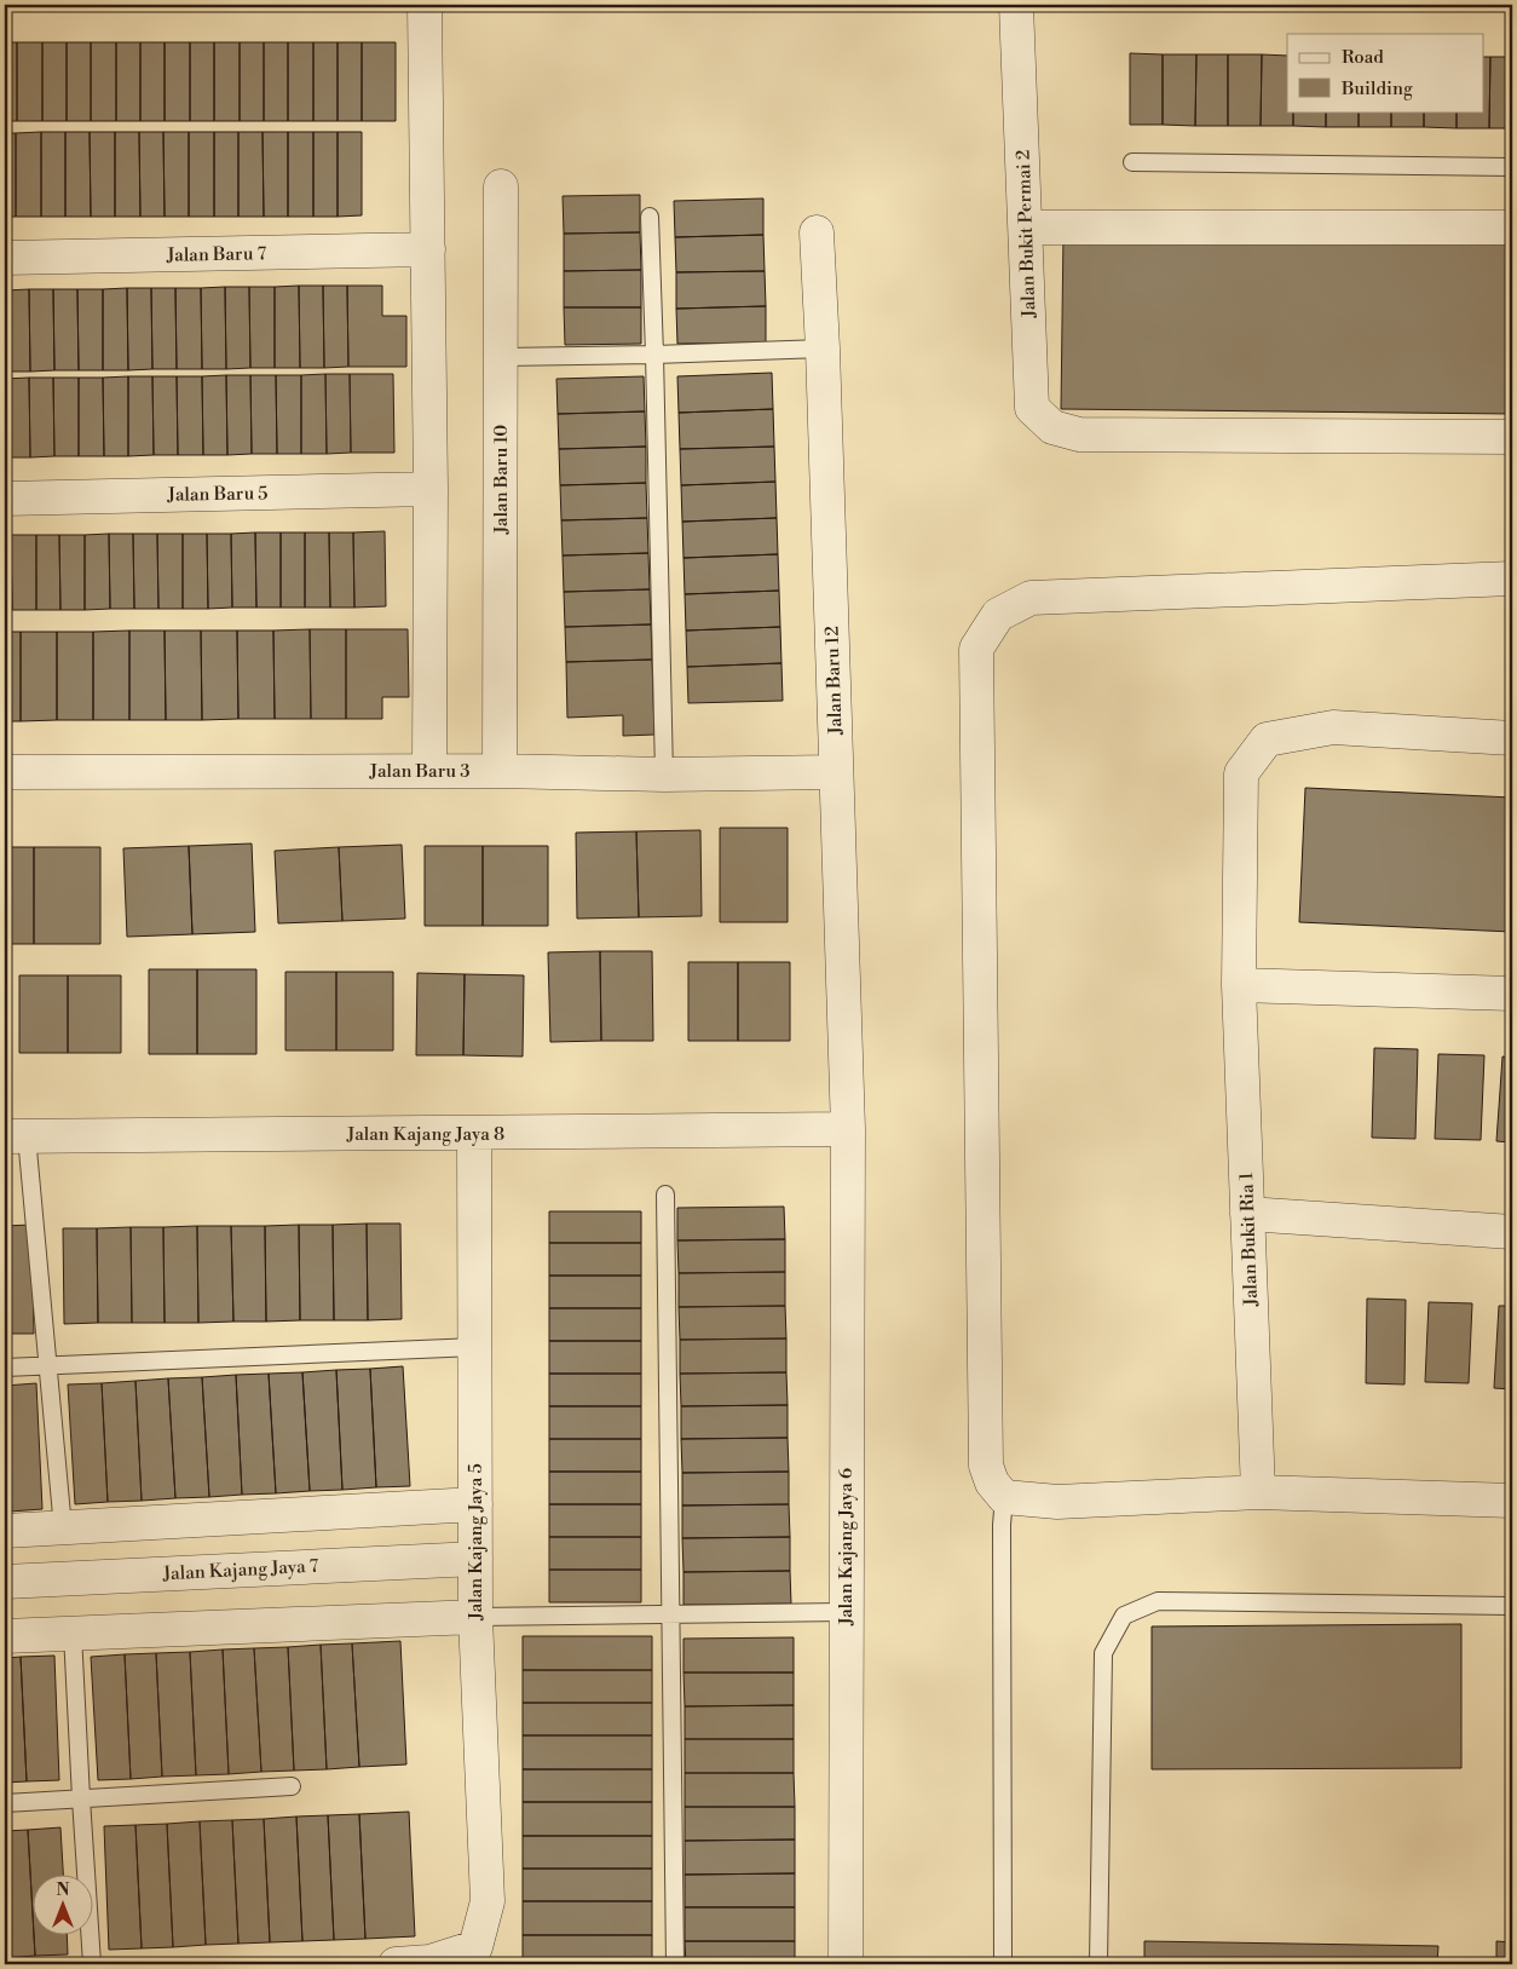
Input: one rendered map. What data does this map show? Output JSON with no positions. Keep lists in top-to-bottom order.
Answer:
{
  "streets": {
    "street": [
      "Jalan Bukit Permai 2",
      "Jalan Baru 7",
      "Jalan Baru 10",
      "Jalan Baru 5",
      "Jalan Baru 12",
      "Jalan Baru 3",
      "Jalan Kajang Jaya 8",
      "Jalan Bukit Ria 1",
      "Jalan Kajang Jaya 5",
      "Jalan Kajang Jaya 6",
      "Jalan Kajang Jaya 7"
    ]
  },
  "crossings": [
    ["Jalan Baru 10", "Jalan Baru 3"],
    ["Jalan Baru 12", "Jalan Baru 3"],
    ["Jalan Baru 12", "Jalan Kajang Jaya 8"],
    ["Jalan Baru 12", "Jalan Kajang Jaya 6"],
    ["Jalan Kajang Jaya 8", "Jalan Kajang Jaya 5"],
    ["Jalan Kajang Jaya 8", "Jalan Kajang Jaya 6"],
    ["Jalan Kajang Jaya 5", "Jalan Kajang Jaya 7"]
  ],
  "legend": ["Road", "Building"],
  "north": "top"
}
